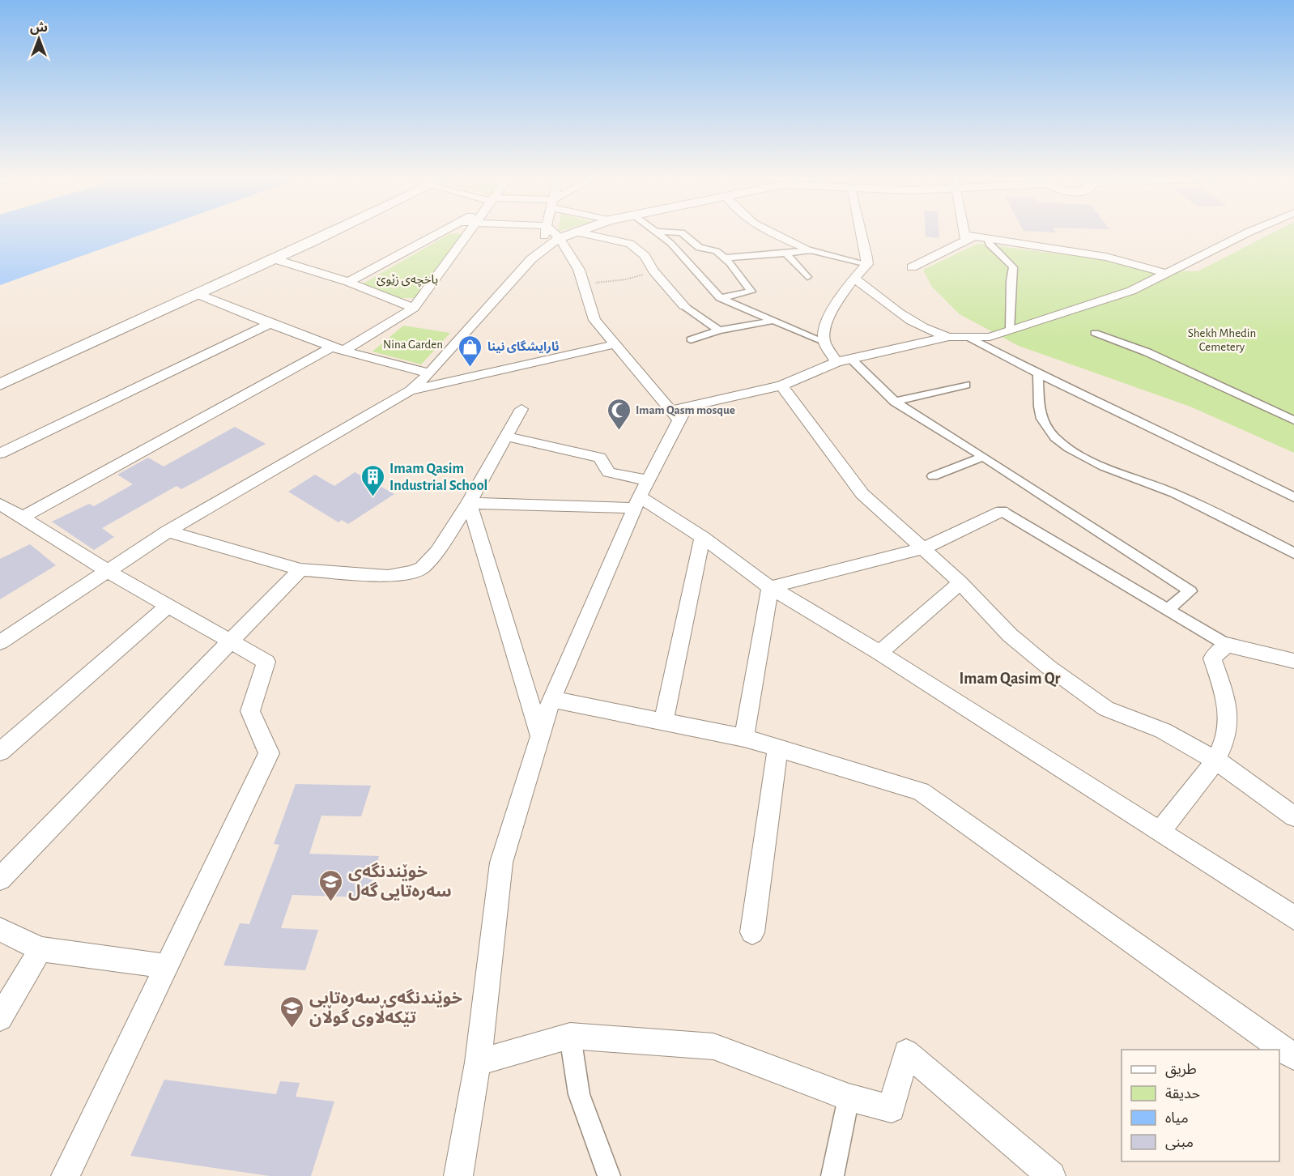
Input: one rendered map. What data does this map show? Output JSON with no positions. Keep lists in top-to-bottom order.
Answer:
{
  "districts": ["Imam Qasim Qr"],
  "parks": ["باخچەی زێوێ", "Shekh Mhedin Cemetery", "Nina Garden"],
  "places": {
    "shop": ["ئارایشگای نینا"],
    "mosque": ["Imam Qasm mosque"],
    "building": ["Imam Qasim Industrial School"],
    "school or university": ["خوێندنگەی سەرەتایی گەل", "خوێندنگەی سەرەتایی تێکەڵاوی گوڵان"]
  },
  "legend": [
    "طريق",
    "حديقة",
    "مياه",
    "مبنى"
  ],
  "north": "top"
}
